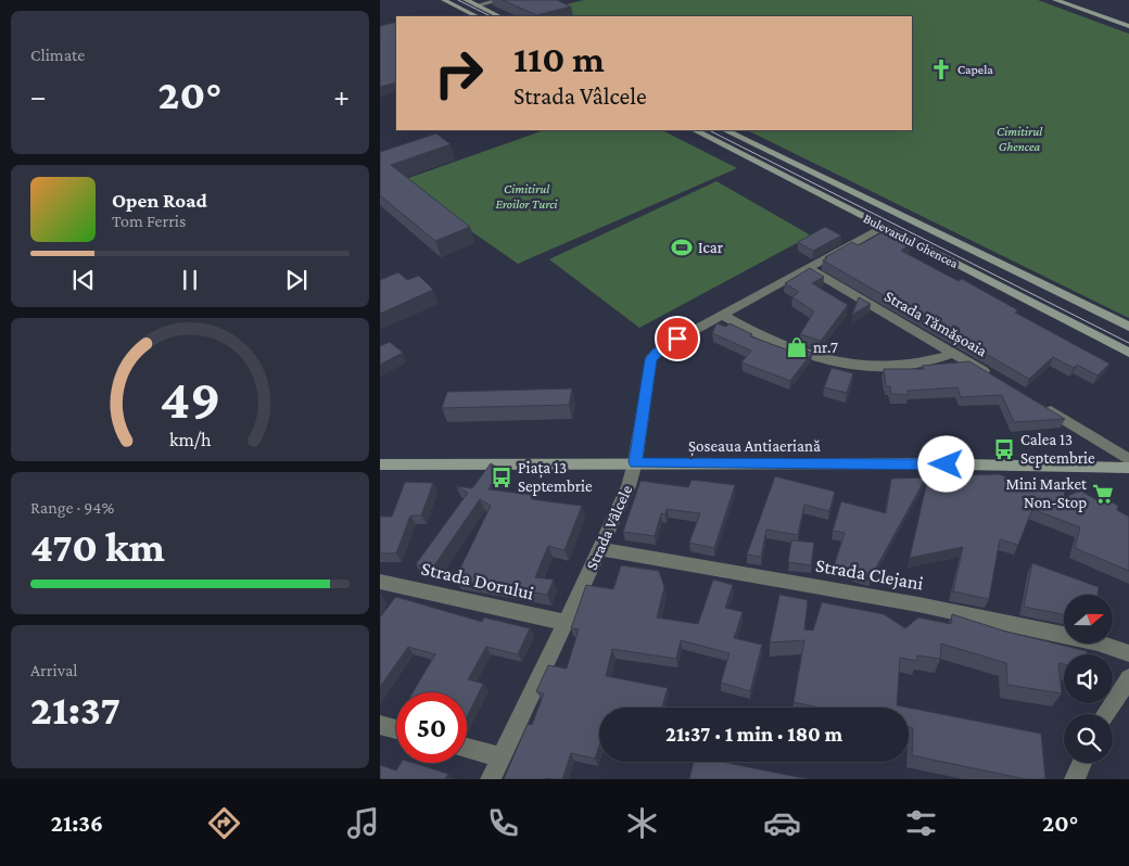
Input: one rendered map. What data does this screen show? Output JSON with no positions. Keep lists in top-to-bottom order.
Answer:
{
  "streets": {
    "main road": ["Bulevardul Ghencea", "Șoseaua Antiaeriană"],
    "street": [
      "Strada Tămășoaia",
      "Strada Vâlcele",
      "Strada Clejani",
      "Strada Dorului"
    ]
  },
  "crossings": [
    ["Bulevardul Ghencea", "Strada Vâlcele"],
    ["Strada Tămășoaia", "Strada Vâlcele"],
    ["Șoseaua Antiaeriană", "Strada Vâlcele"],
    ["Strada Vâlcele", "Strada Clejani"],
    ["Strada Vâlcele", "Strada Dorului"]
  ],
  "parks": ["Cimitirul Ghencea", "Cimitirul Eroilor Turci"],
  "places": {
    "church": ["Capela"],
    "sports": ["Icar"],
    "shop": ["nr.7"],
    "bus stop": ["Calea 13 Septembrie", "Piața 13 Septembrie"],
    "supermarket": ["Mini Market Non-Stop"]
  },
  "north": "right",
  "page": {
    "tile": [
      "Climate",
      ["Range · 94%", "470 km"],
      ["Arrival", "21:37"]
    ],
    "turn": ["110 m", "Strada Vâlcele"],
    "heat": ["−", "20°", "+"],
    "song": ["Open Road", "Tom Ferris"],
    "limit": "50",
    "trip": "21:37 · 1 min · 180 m",
    "tabs": ["21:36", "20°"],
    "gauge": ["49", "km/h"]
  }
}
